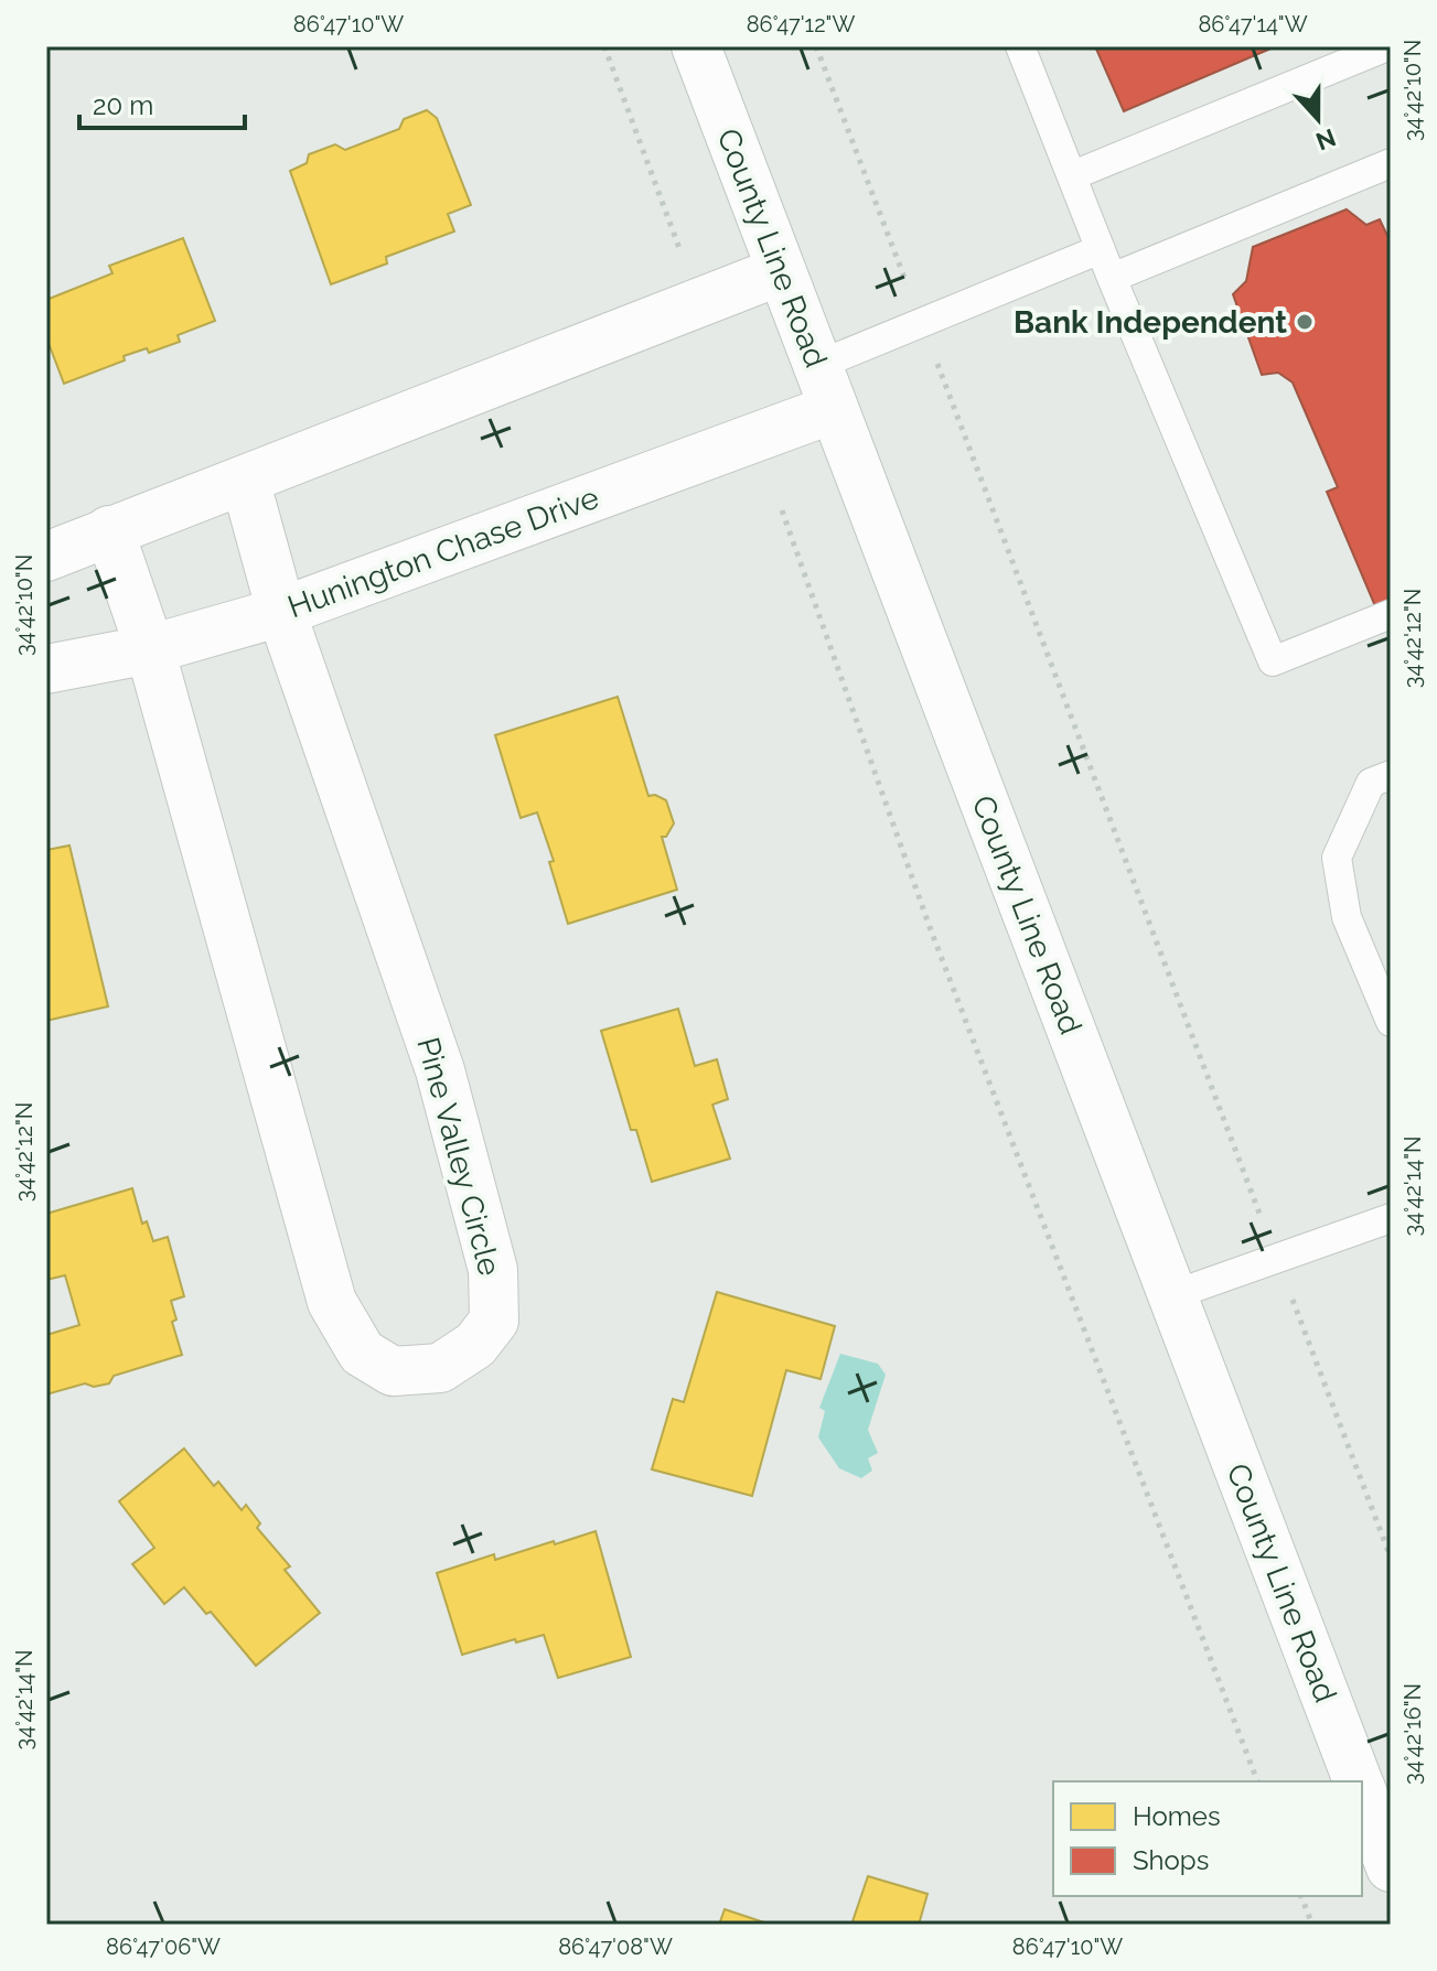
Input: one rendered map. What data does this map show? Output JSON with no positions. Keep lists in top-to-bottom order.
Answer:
{
  "streets": {
    "street": ["County Line Road", "Hunington Chase Drive", "Pine Valley Circle"]
  },
  "crossings": [
    ["County Line Road", "Hunington Chase Drive"],
    ["Hunington Chase Drive", "Pine Valley Circle"]
  ],
  "places": ["Bank Independent"],
  "legend": ["Homes", "Shops"],
  "scale_bar": "20 m",
  "north": "bottom",
  "coordinates": [
    "86°47'10\"W",
    "86°47'12\"W",
    "86°47'14\"W",
    "34°42'10\"N",
    "34°42'12\"N",
    "34°42'14\"N",
    "34°42'16\"N",
    "86°47'06\"W",
    "86°47'08\"W"
  ]
}
